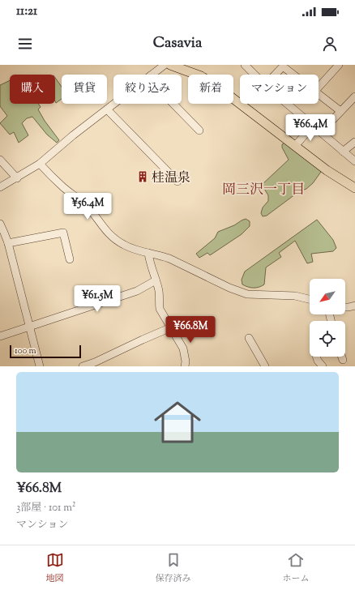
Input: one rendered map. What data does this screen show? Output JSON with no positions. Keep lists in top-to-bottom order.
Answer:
{
  "districts": ["岡三沢一丁目"],
  "places": {
    "building": ["桂温泉"]
  },
  "scale_bar": "100 m",
  "north": "bottom left",
  "page": {
    "status": "11:21",
    "header": "Casavia",
    "chip": [
      "購入",
      "賃貸",
      "絞り込み",
      "新着",
      "マンション"
    ],
    "price": [
      "¥66.4M",
      "¥56.4M",
      "¥61.5M",
      "¥66.8M"
    ],
    "scale": "100 m",
    "list": [
      {
        "name": "¥66.8M",
        "note": "3部屋 · 101 m² · マンション"
      }
    ],
    "tabs": ["地図", "保存済み", "ホーム"]
  }
}
